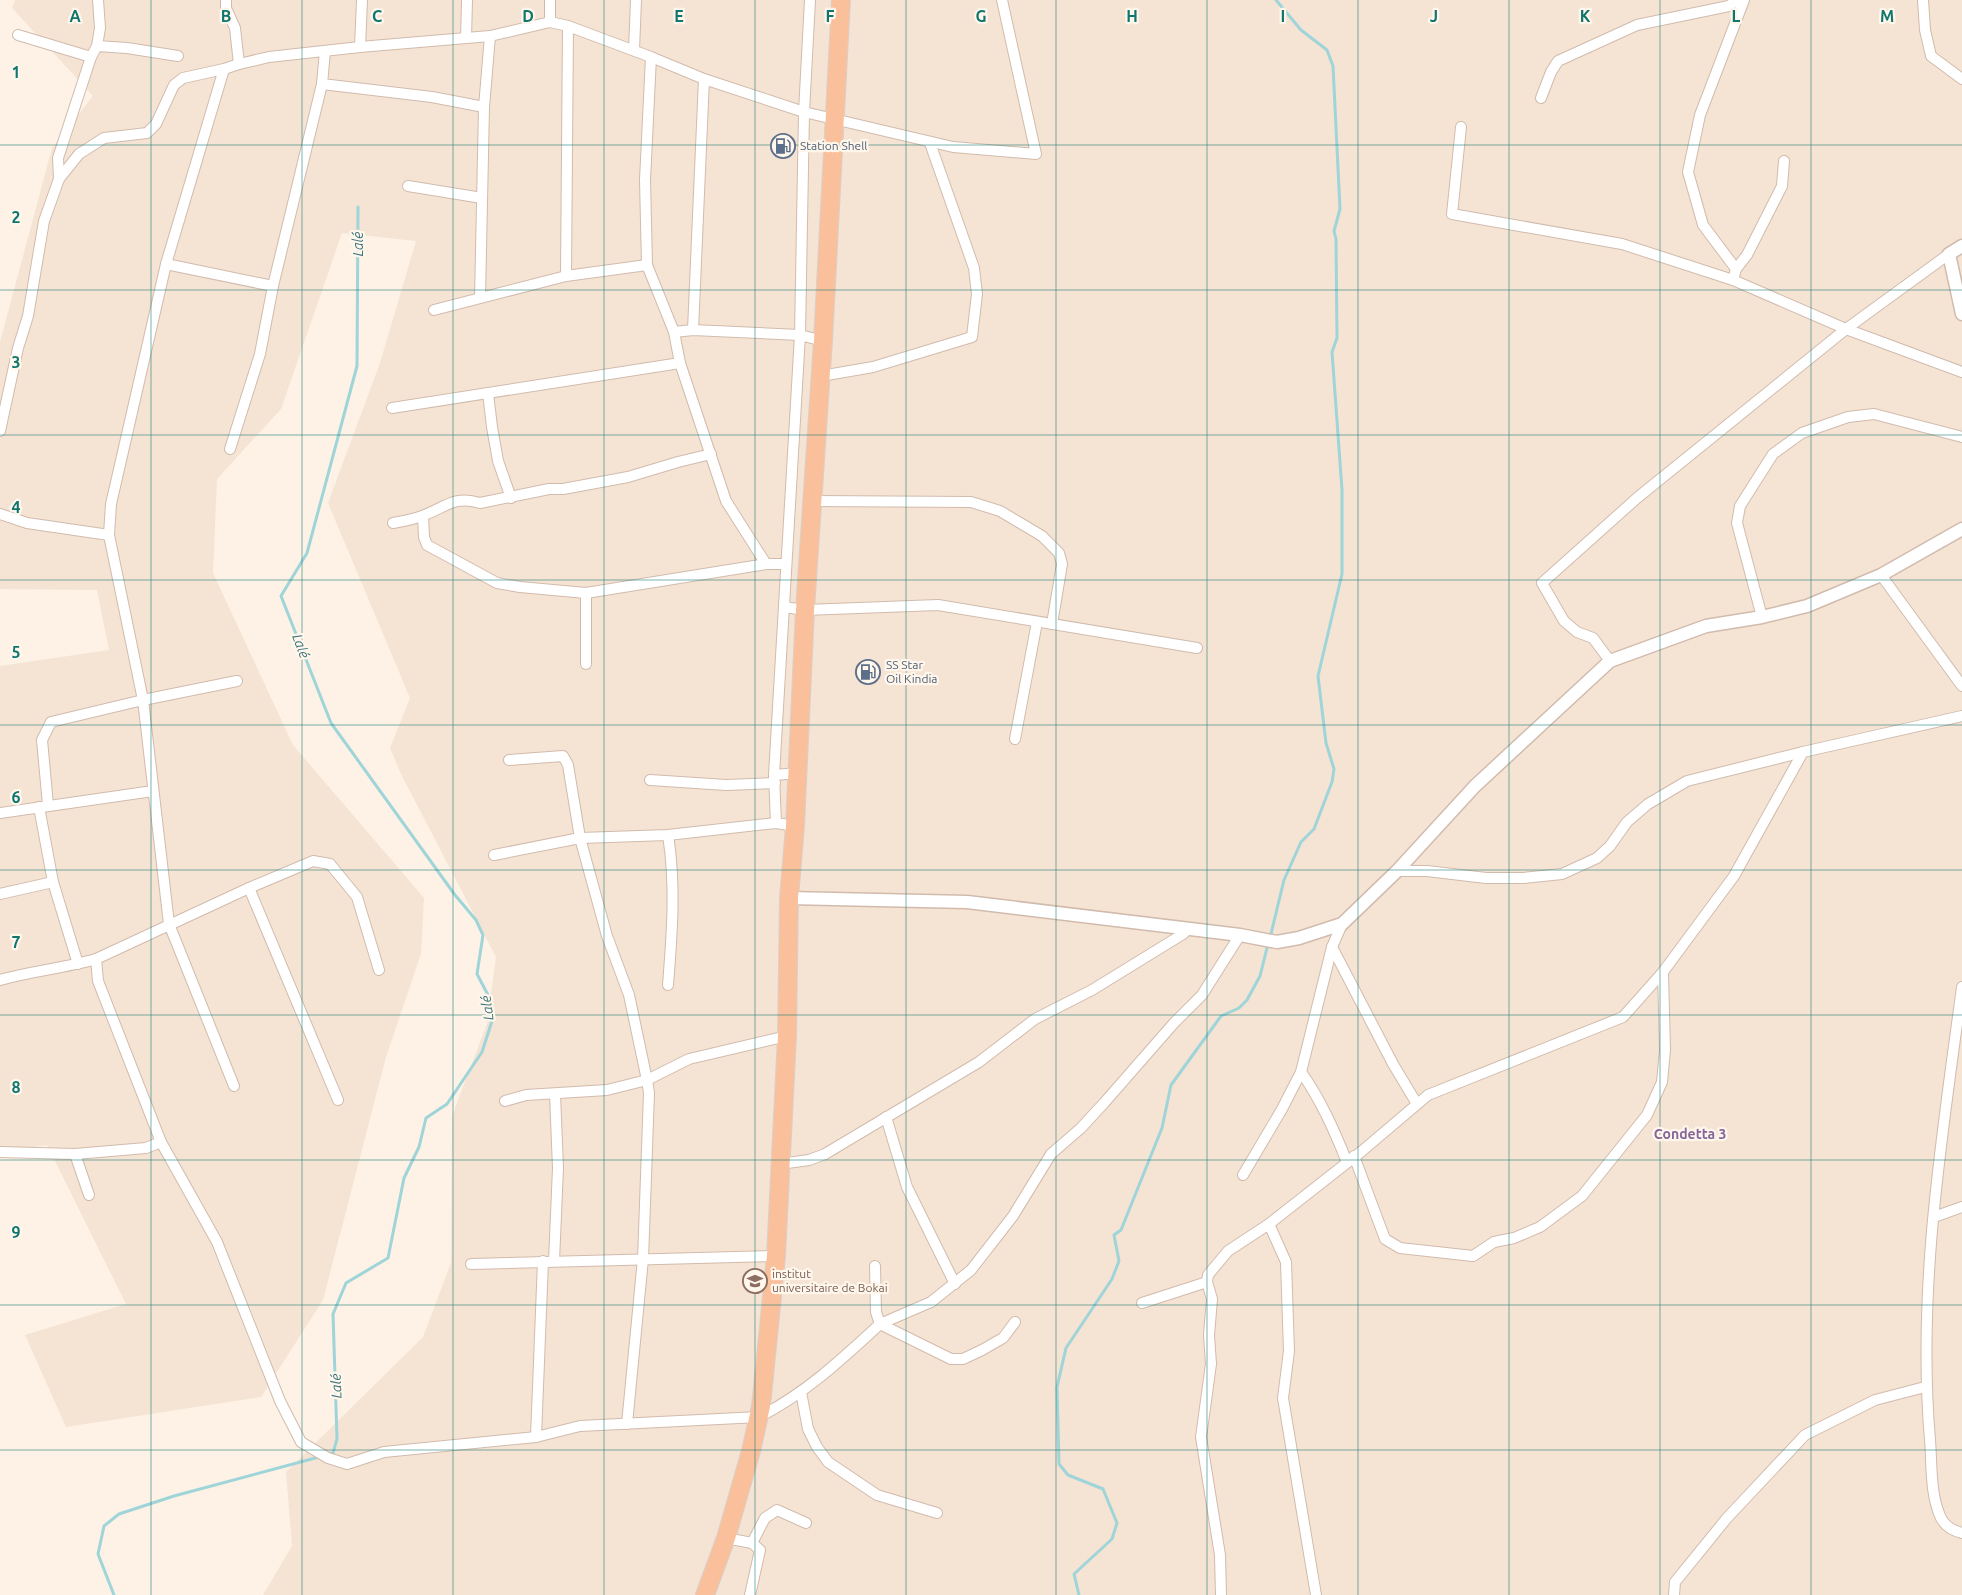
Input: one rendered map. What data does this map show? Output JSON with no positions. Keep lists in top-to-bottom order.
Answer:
{
  "districts": ["Сondetta 3"],
  "water": ["Lalé"],
  "places": {
    "fuel station": ["Station Shell", "SS Star Oil Kindia"],
    "school or university": ["institut universitaire de Bokai"]
  },
  "grid": {
    "columns": [
      "A",
      "B",
      "C",
      "D",
      "E",
      "F",
      "G",
      "H",
      "I",
      "J",
      "K",
      "L",
      "M"
    ],
    "rows": [
      "1",
      "2",
      "3",
      "4",
      "5",
      "6",
      "7",
      "8",
      "9"
    ]
  }
}
